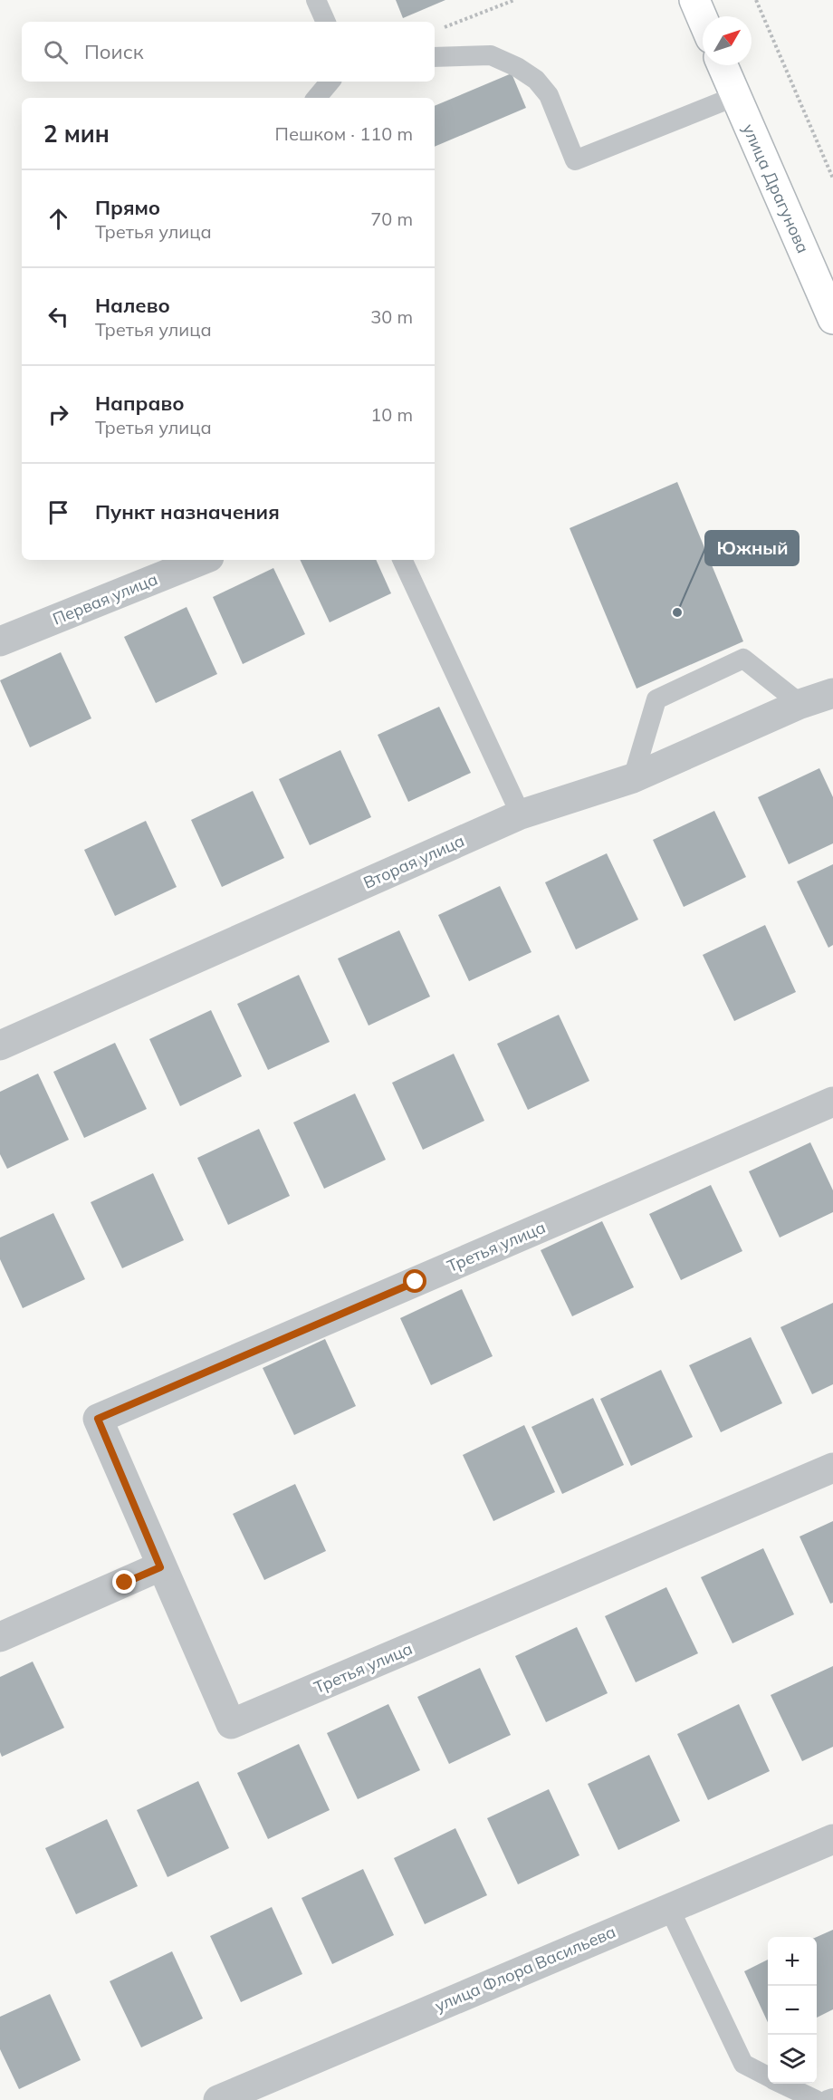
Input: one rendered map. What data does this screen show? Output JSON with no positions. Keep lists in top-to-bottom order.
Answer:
{
  "streets": {
    "main road": ["улица Драгунова"],
    "street": [
      "Первая улица",
      "Вторая улица",
      "Третья улица",
      "улица Флора Васильева"
    ]
  },
  "places": ["Южный"],
  "north": "top right",
  "page": {
    "search": "Поиск",
    "heading": ["2 мин", "Пешком · 110 m"],
    "list": [
      ["Прямо", "Третья улица", "70 m"],
      ["Налево", "Третья улица", "30 m"],
      ["Направо", "Третья улица", "10 m"],
      "Пункт назначения"
    ],
    "map_buttons": ["+", "−"]
  }
}
